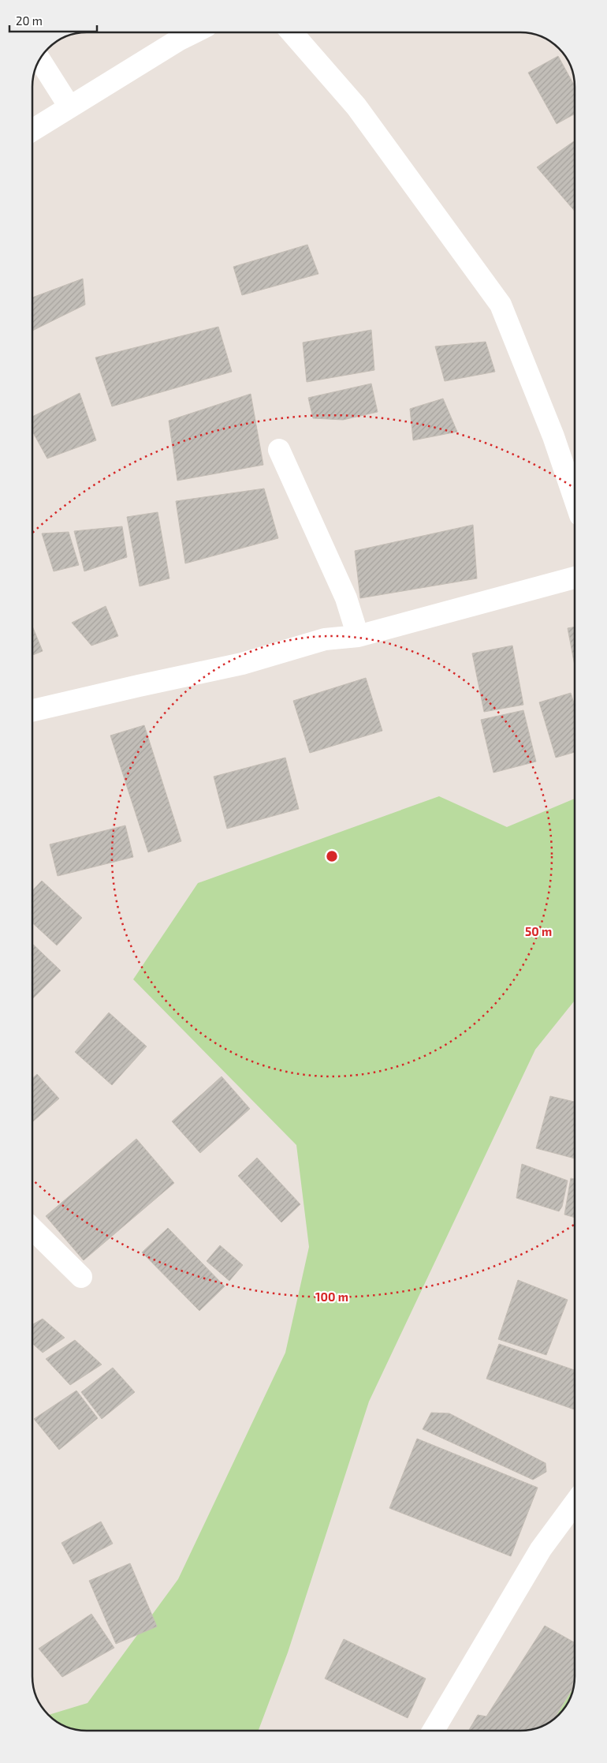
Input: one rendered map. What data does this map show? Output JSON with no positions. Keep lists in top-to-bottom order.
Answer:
{
  "scale_bar": "20 m",
  "rings": ["50 m", "100 m"]
}
